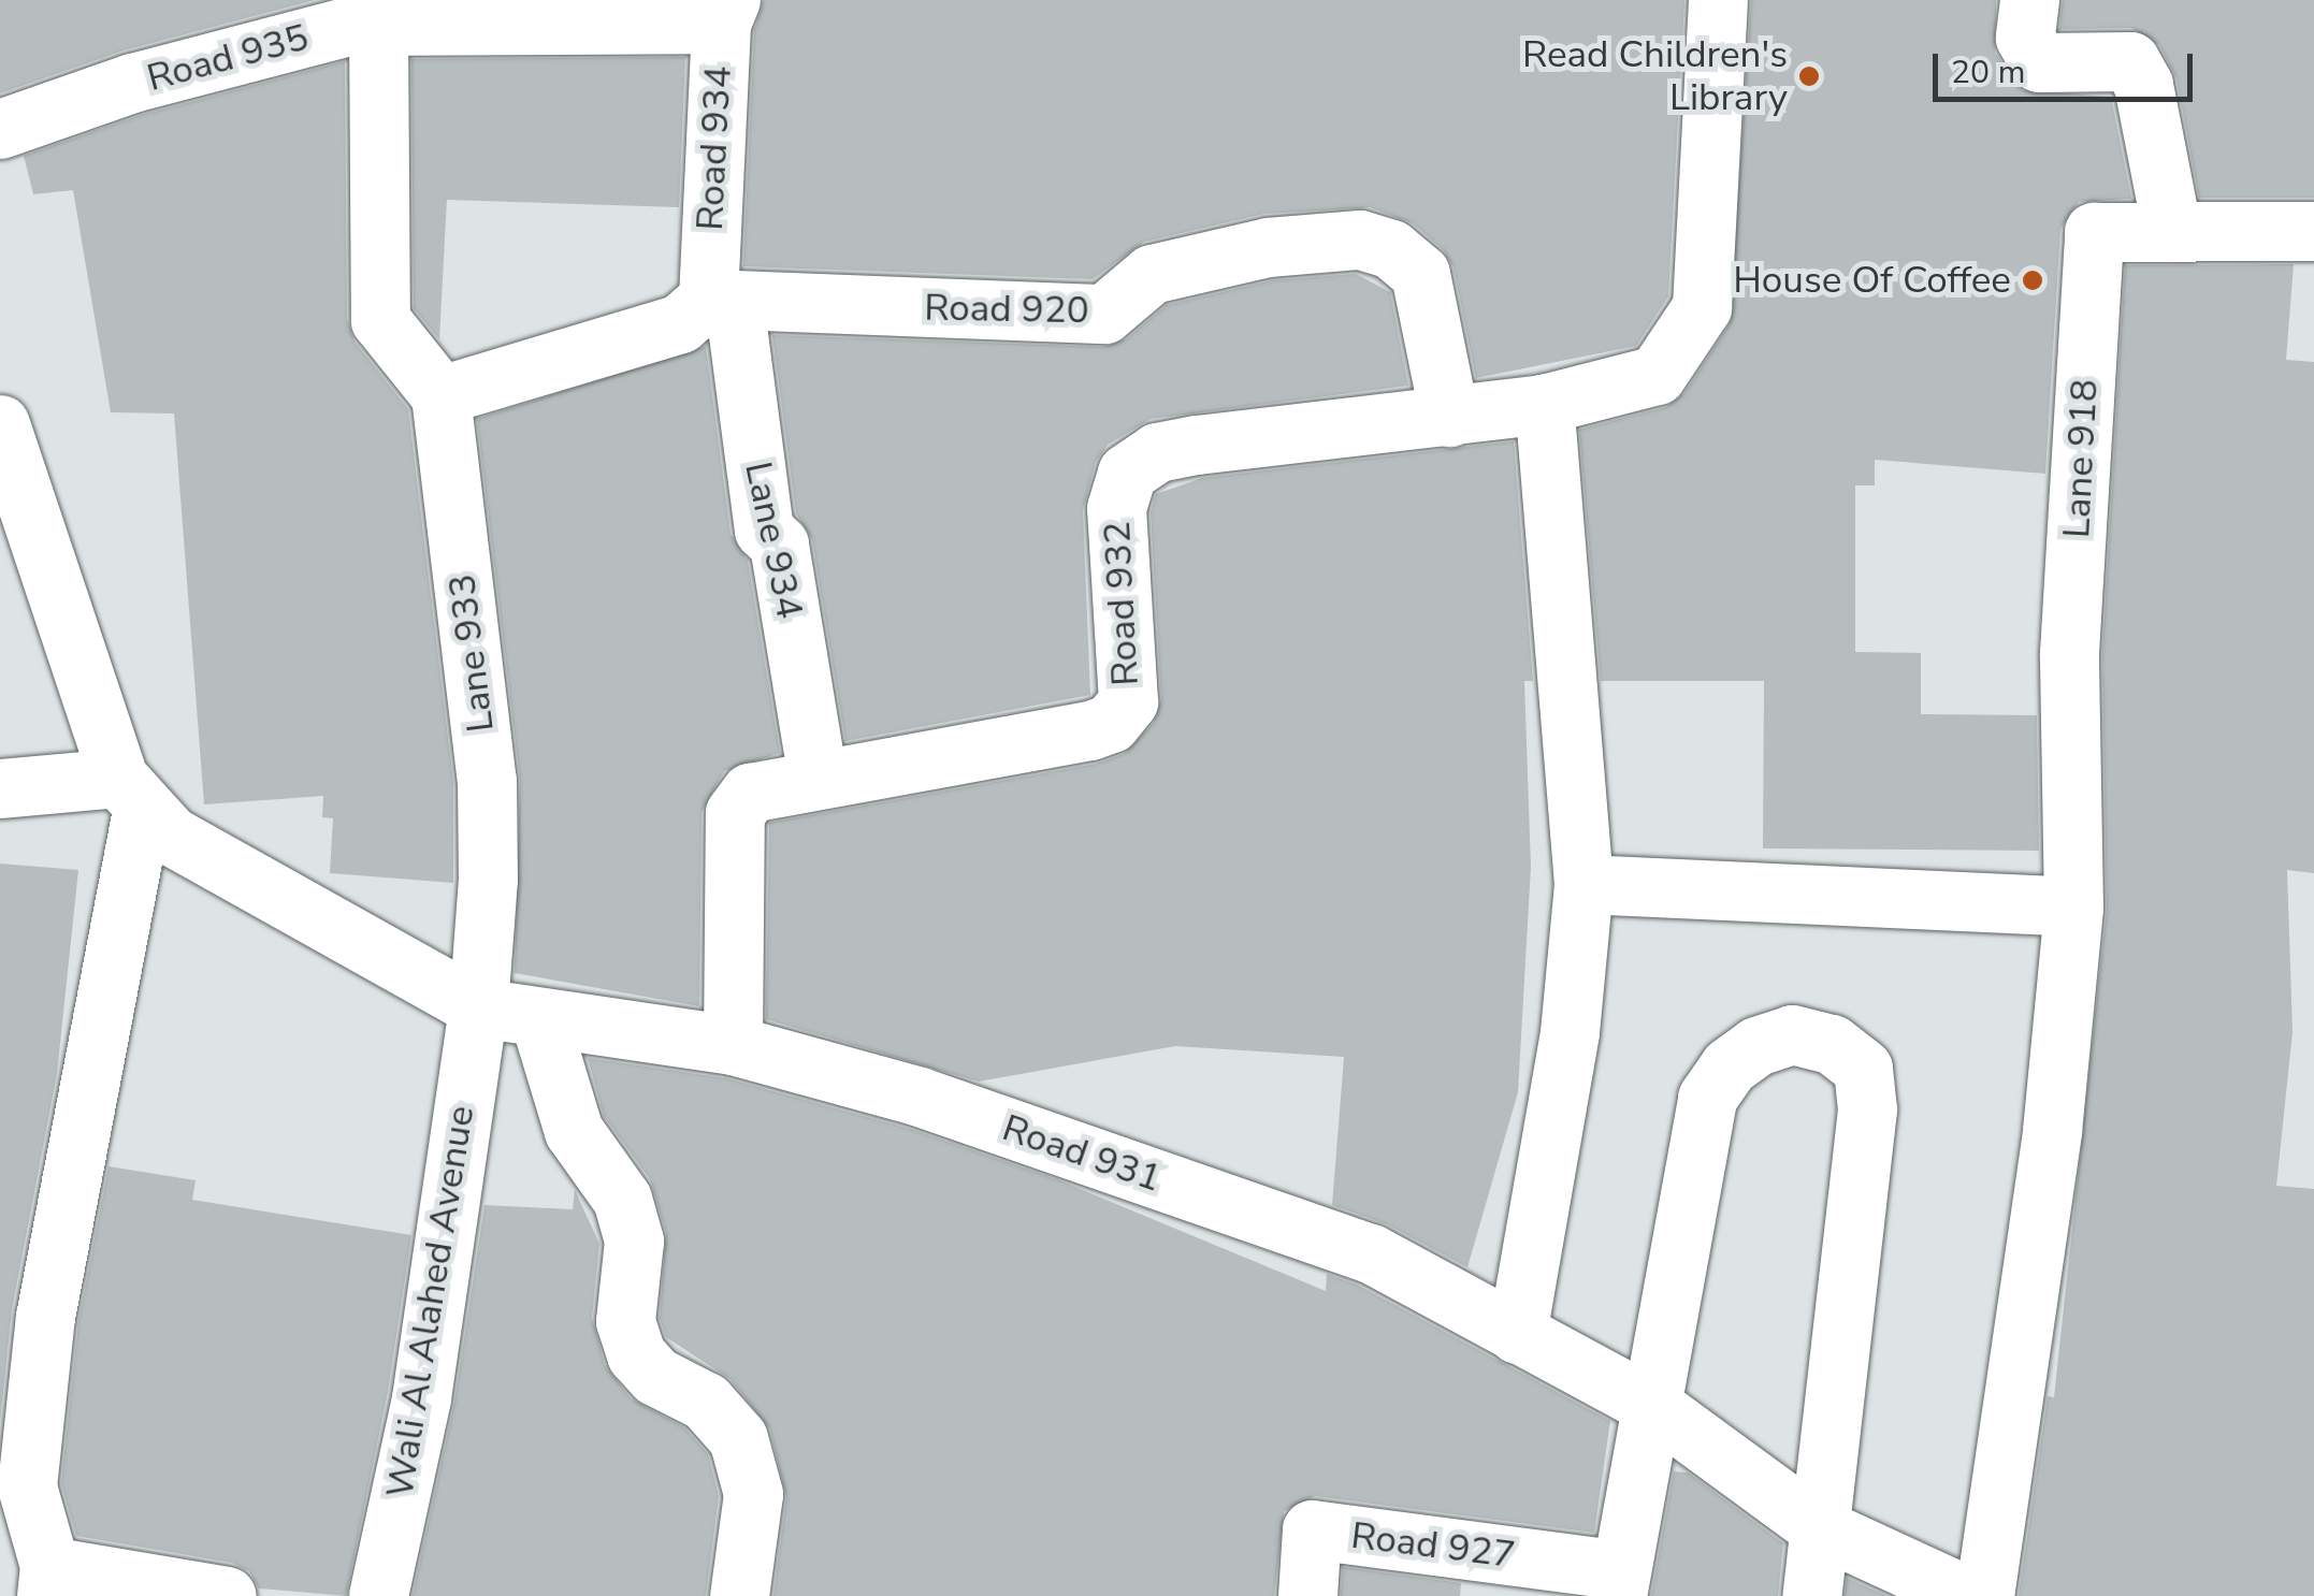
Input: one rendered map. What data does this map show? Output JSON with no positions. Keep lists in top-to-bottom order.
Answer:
{
  "streets": {
    "street": [
      "Road 935",
      "Road 934",
      "Road 920",
      "Lane 918",
      "Lane 934",
      "Road 932",
      "Lane 933",
      "Road 931",
      "Wali Al Alahed Avenue",
      "Road 927"
    ]
  },
  "crossings": [
    ["Road 935", "Road 934"],
    ["Road 934", "Road 920"],
    ["Road 934", "Lane 934"],
    ["Road 920", "Lane 934"],
    ["Road 920", "Road 932"],
    ["Lane 934", "Road 932"],
    ["Road 932", "Road 931"],
    ["Lane 933", "Road 931"],
    ["Lane 933", "Wali Al Alahed Avenue"],
    ["Road 931", "Wali Al Alahed Avenue"]
  ],
  "places": ["Read Children's Library", "House Of Coffee"],
  "scale_bar": "20 m"
}
